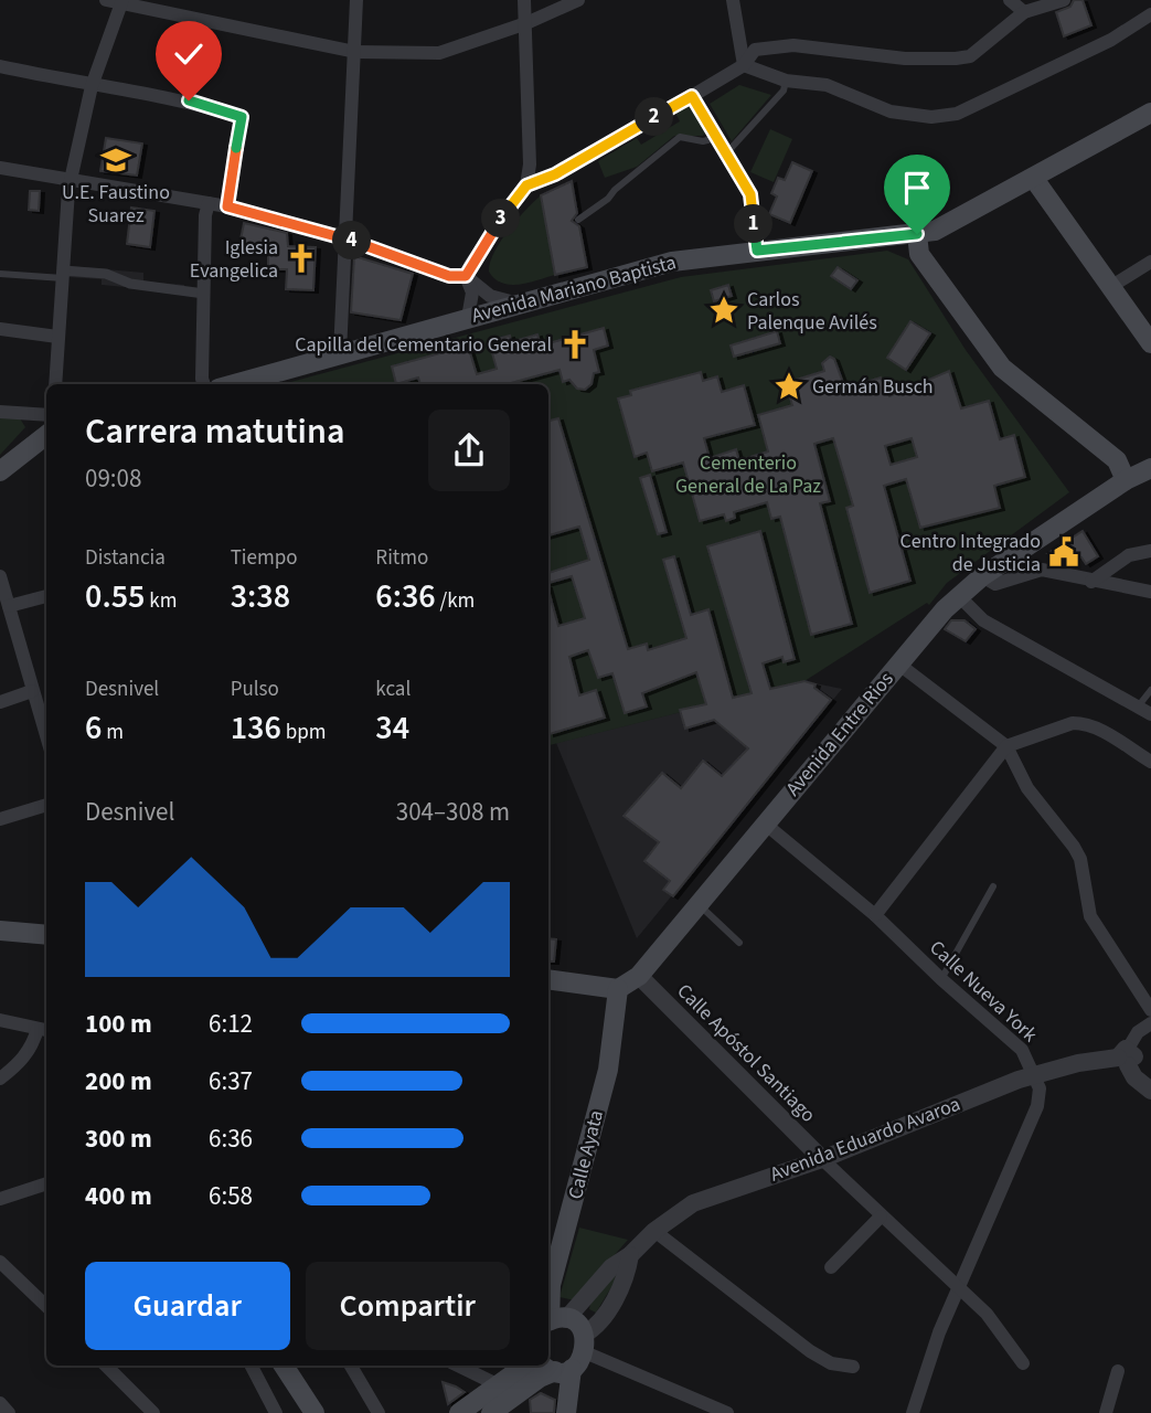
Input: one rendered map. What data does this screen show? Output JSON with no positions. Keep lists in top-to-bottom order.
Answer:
{
  "streets": {
    "main road": ["Avenida Mariano Baptista", "Avenida Entre Rios", "Calle Ayata"],
    "street": ["Calle Nueva York", "Calle Apóstol Santiago", "Avenida Eduardo Avaroa"]
  },
  "crossings": [
    ["Avenida Entre Rios", "Calle Nueva York"],
    ["Avenida Entre Rios", "Calle Apóstol Santiago"],
    ["Avenida Entre Rios", "Calle Ayata"],
    ["Calle Nueva York", "Avenida Eduardo Avaroa"],
    ["Calle Apóstol Santiago", "Avenida Eduardo Avaroa"],
    ["Avenida Eduardo Avaroa", "Calle Ayata"]
  ],
  "parks": ["Cementerio General de La Paz"],
  "places": {
    "school or university": ["U.E. Faustino Suarez"],
    "church": ["Iglesia Evangelica", "Capilla del Cementario General"],
    "place": ["Carlos Palenque Avilés", "Germán Busch"],
    "public building": ["Centro Integrado de Justicia"]
  },
  "page": {
    "pins": [
      "2",
      "3",
      "1",
      "4"
    ],
    "heading": ["Carrera matutina", "09:08"],
    "stats": [
      ["Distancia", "0.55 km"],
      ["Tiempo", "3:38"],
      ["Ritmo", "6:36 /km"],
      ["Desnivel", "6 m"],
      ["Pulso", "136 bpm"],
      ["kcal", "34"]
    ],
    "chart": ["Desnivel", "304–308 m"],
    "list": [
      {
        "name": "100 m",
        "note": "6:12"
      },
      {
        "name": "200 m",
        "note": "6:37"
      },
      {
        "name": "300 m",
        "note": "6:36"
      },
      {
        "name": "400 m",
        "note": "6:58"
      }
    ],
    "buttons": ["Guardar", "Compartir"]
  }
}
